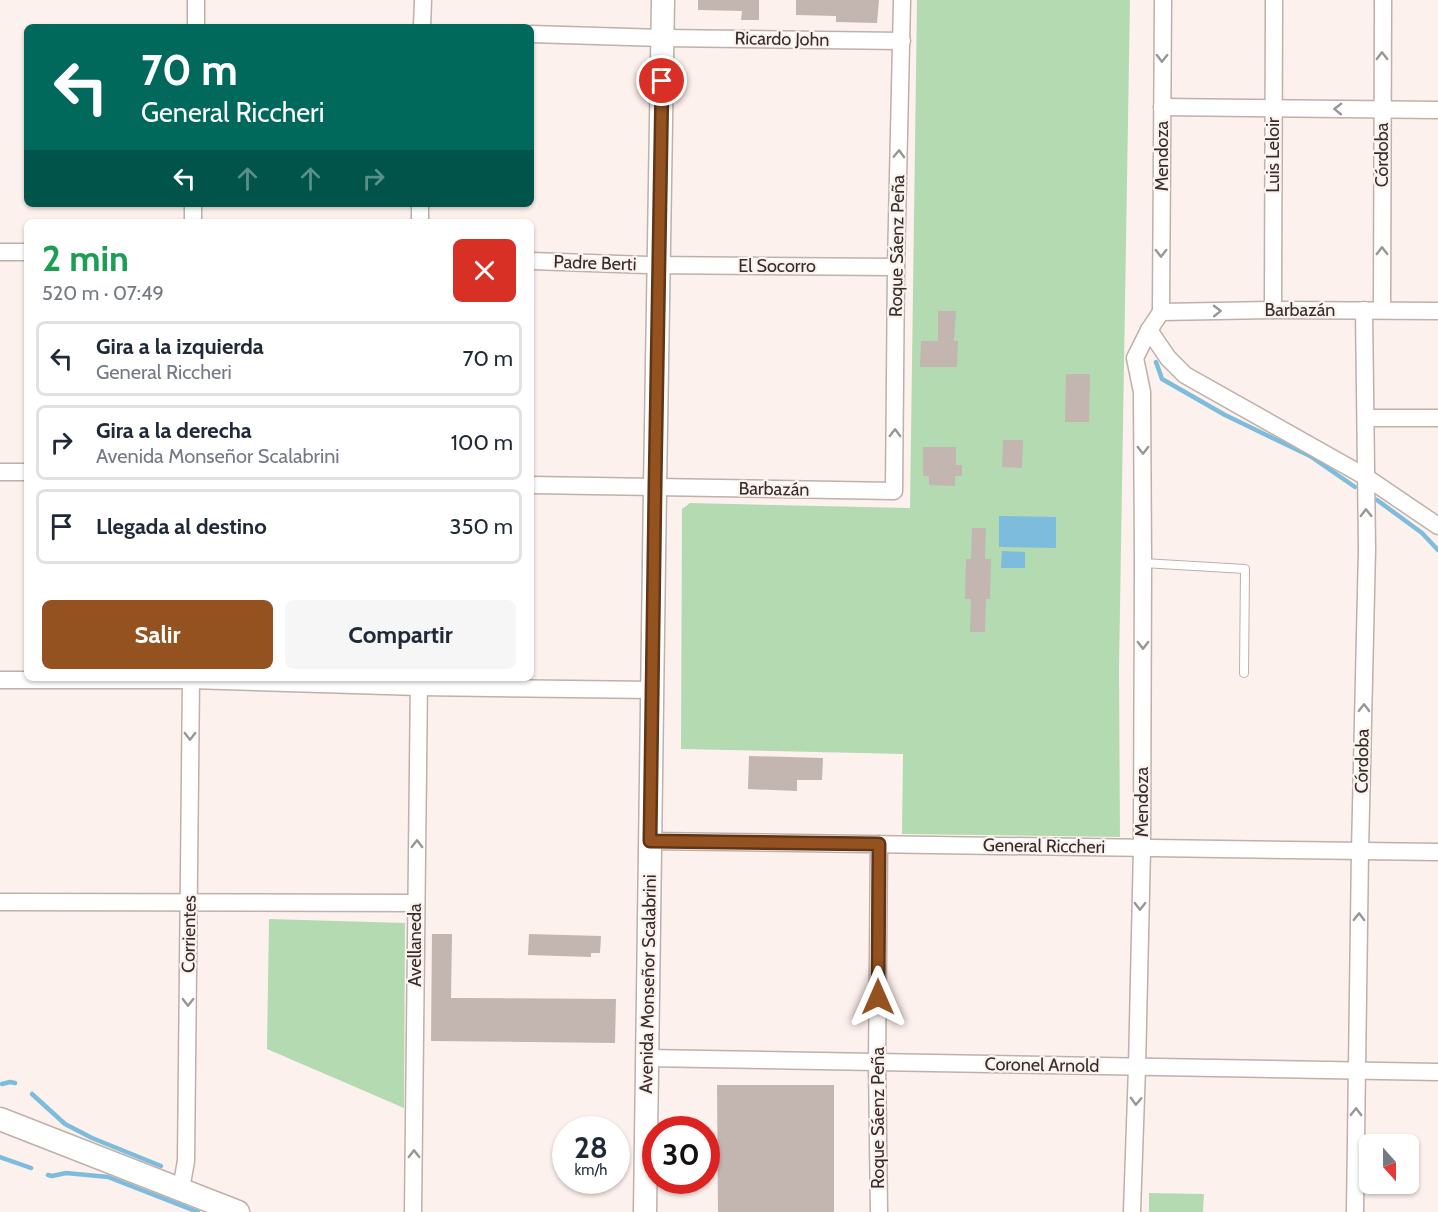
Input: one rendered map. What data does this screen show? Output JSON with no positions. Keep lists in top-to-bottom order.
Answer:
{
  "streets": {
    "main road": ["Avenida Monseñor Scalabrini"],
    "street": [
      "Ricardo John",
      "Luis Leloir",
      "Córdoba",
      "Mendoza",
      "Roque Sáenz Peña",
      "Padre Berti",
      "El Socorro",
      "Barbazán",
      "General Riccheri",
      "Corrientes",
      "Avellaneda",
      "Coronel Arnold"
    ]
  },
  "crossings": [
    ["Ricardo John", "Roque Sáenz Peña"],
    ["Ricardo John", "Avenida Monseñor Scalabrini"],
    ["Luis Leloir", "Barbazán"],
    ["Córdoba", "Barbazán"],
    ["Córdoba", "General Riccheri"],
    ["Córdoba", "Coronel Arnold"],
    ["Mendoza", "Barbazán"],
    ["Mendoza", "General Riccheri"],
    ["Mendoza", "Coronel Arnold"],
    ["Roque Sáenz Peña", "El Socorro"],
    ["Roque Sáenz Peña", "Barbazán"],
    ["Roque Sáenz Peña", "General Riccheri"],
    ["Roque Sáenz Peña", "Coronel Arnold"],
    ["Padre Berti", "El Socorro"],
    ["Padre Berti", "Avenida Monseñor Scalabrini"],
    ["El Socorro", "Avenida Monseñor Scalabrini"],
    ["Barbazán", "Avenida Monseñor Scalabrini"],
    ["General Riccheri", "Avenida Monseñor Scalabrini"],
    ["Avenida Monseñor Scalabrini", "Coronel Arnold"]
  ],
  "one_way": [
    "Córdoba",
    "Mendoza",
    "Roque Sáenz Peña",
    "Corrientes",
    "Avellaneda"
  ],
  "north": "bottom",
  "page": {
    "turn": ["70 m", "General Riccheri"],
    "heading": ["2 min", "520 m · 07:49"],
    "list": [
      {
        "name": "Gira a la izquierda",
        "note": "General Riccheri",
        "value": "70 m"
      },
      {
        "name": "Gira a la derecha",
        "note": "Avenida Monseñor Scalabrini",
        "value": "100 m"
      },
      {
        "name": "Llegada al destino",
        "value": "350 m"
      }
    ],
    "buttons": ["Salir", "Compartir"],
    "speed": "28 km/h",
    "limit": "30"
  }
}
